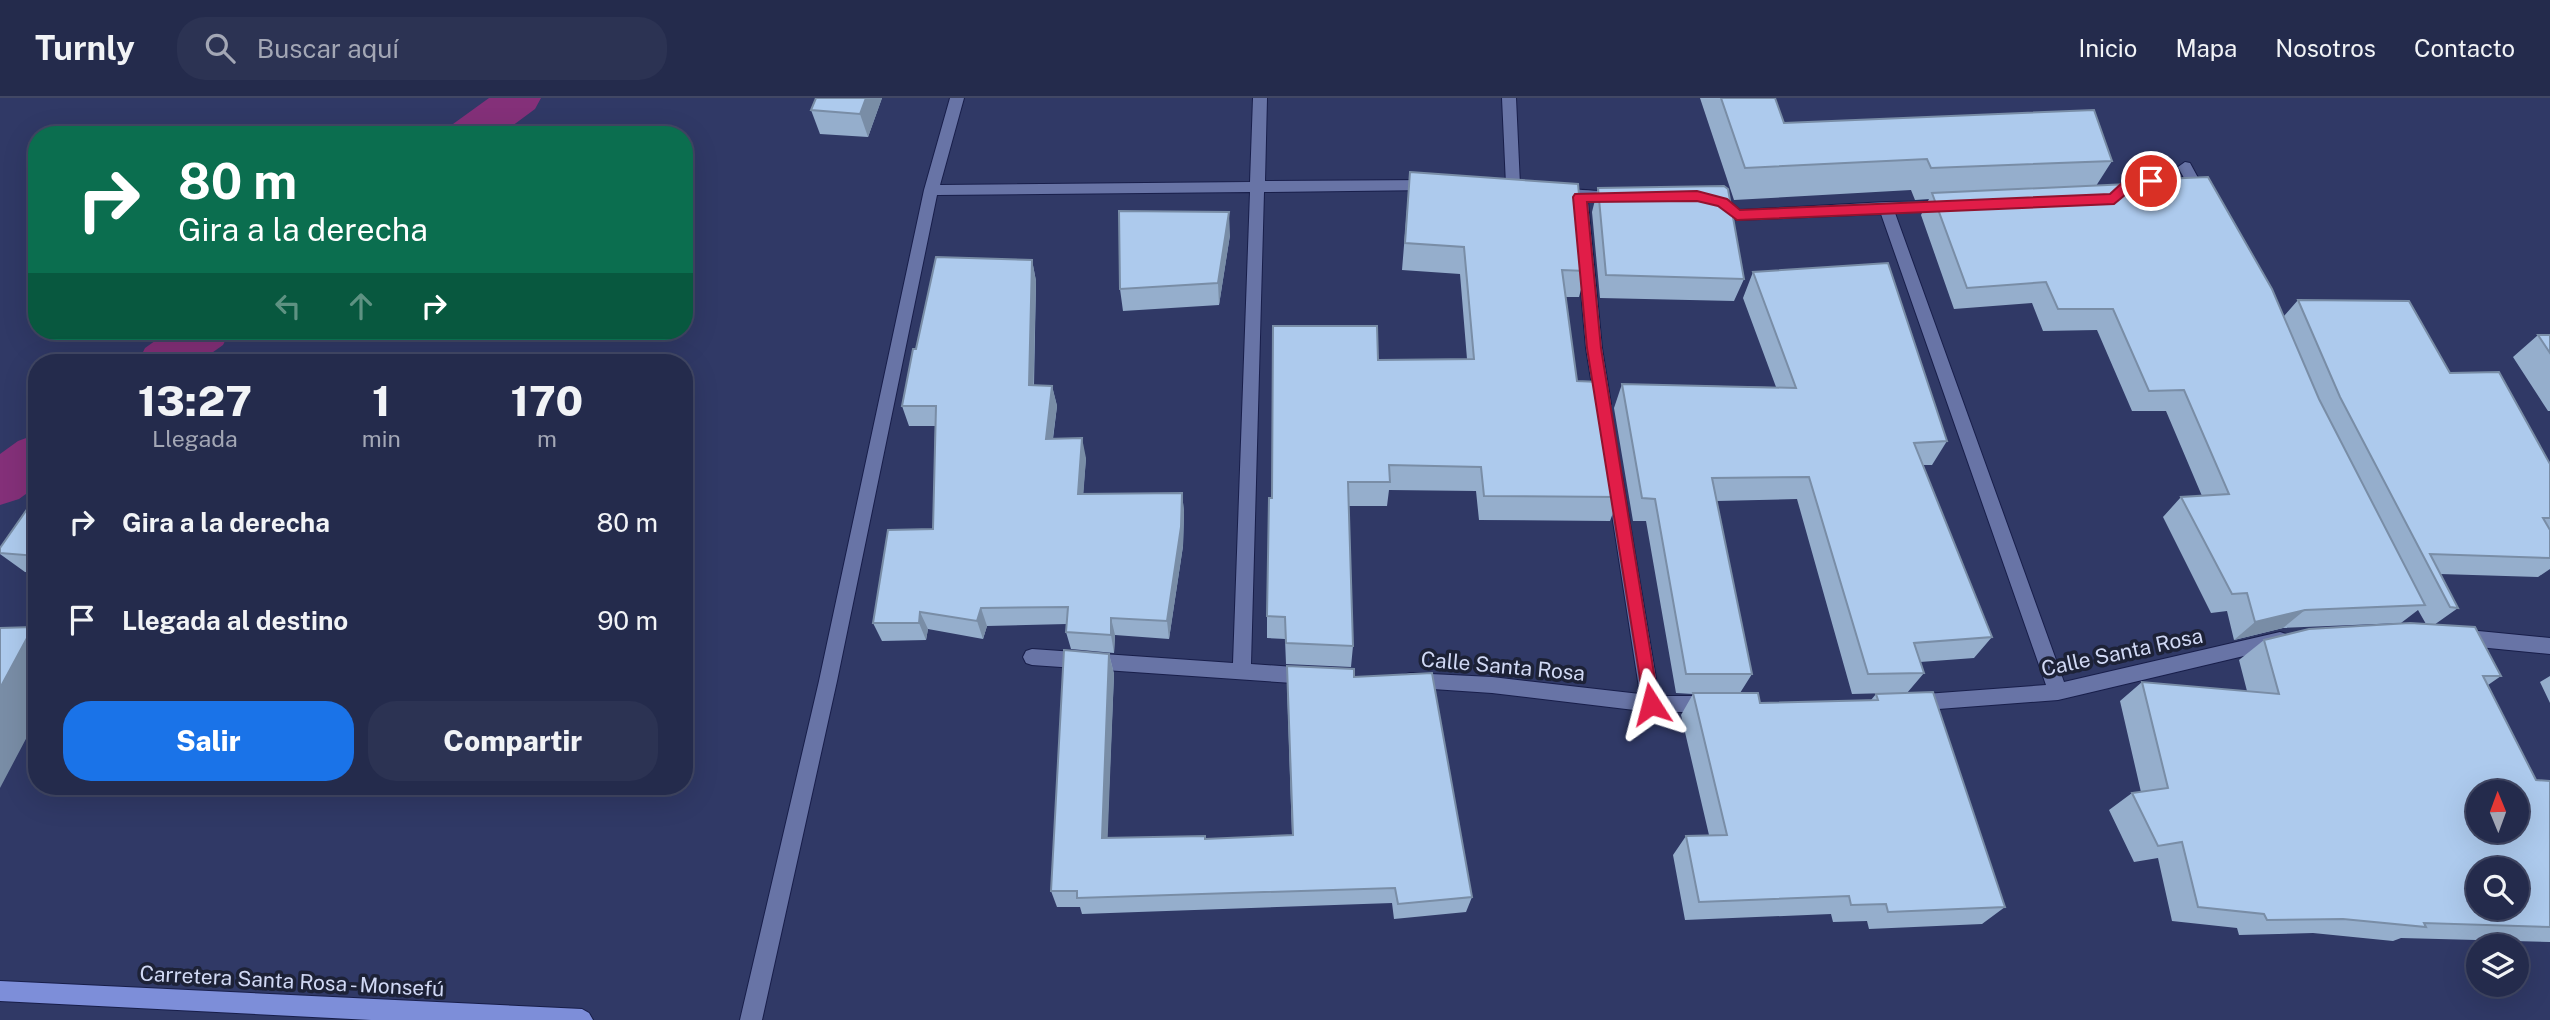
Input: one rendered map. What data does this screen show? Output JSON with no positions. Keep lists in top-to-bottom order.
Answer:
{
  "streets": {
    "main road": ["Carretera Santa Rosa - Monsefú"],
    "street": ["Calle Santa Rosa"]
  },
  "north": "top",
  "page": {
    "header": "Turnly",
    "search": "Buscar aquí",
    "nav": [
      "Inicio",
      "Mapa",
      "Nosotros",
      "Contacto"
    ],
    "turn": ["80 m", "Gira a la derecha"],
    "eta": [
      "13:27",
      "Llegada",
      "1",
      "min",
      "170",
      "m"
    ],
    "list": [
      {
        "name": "Gira a la derecha",
        "value": "80 m"
      },
      {
        "name": "Llegada al destino",
        "value": "90 m"
      }
    ],
    "buttons": ["Salir", "Compartir"]
  }
}
